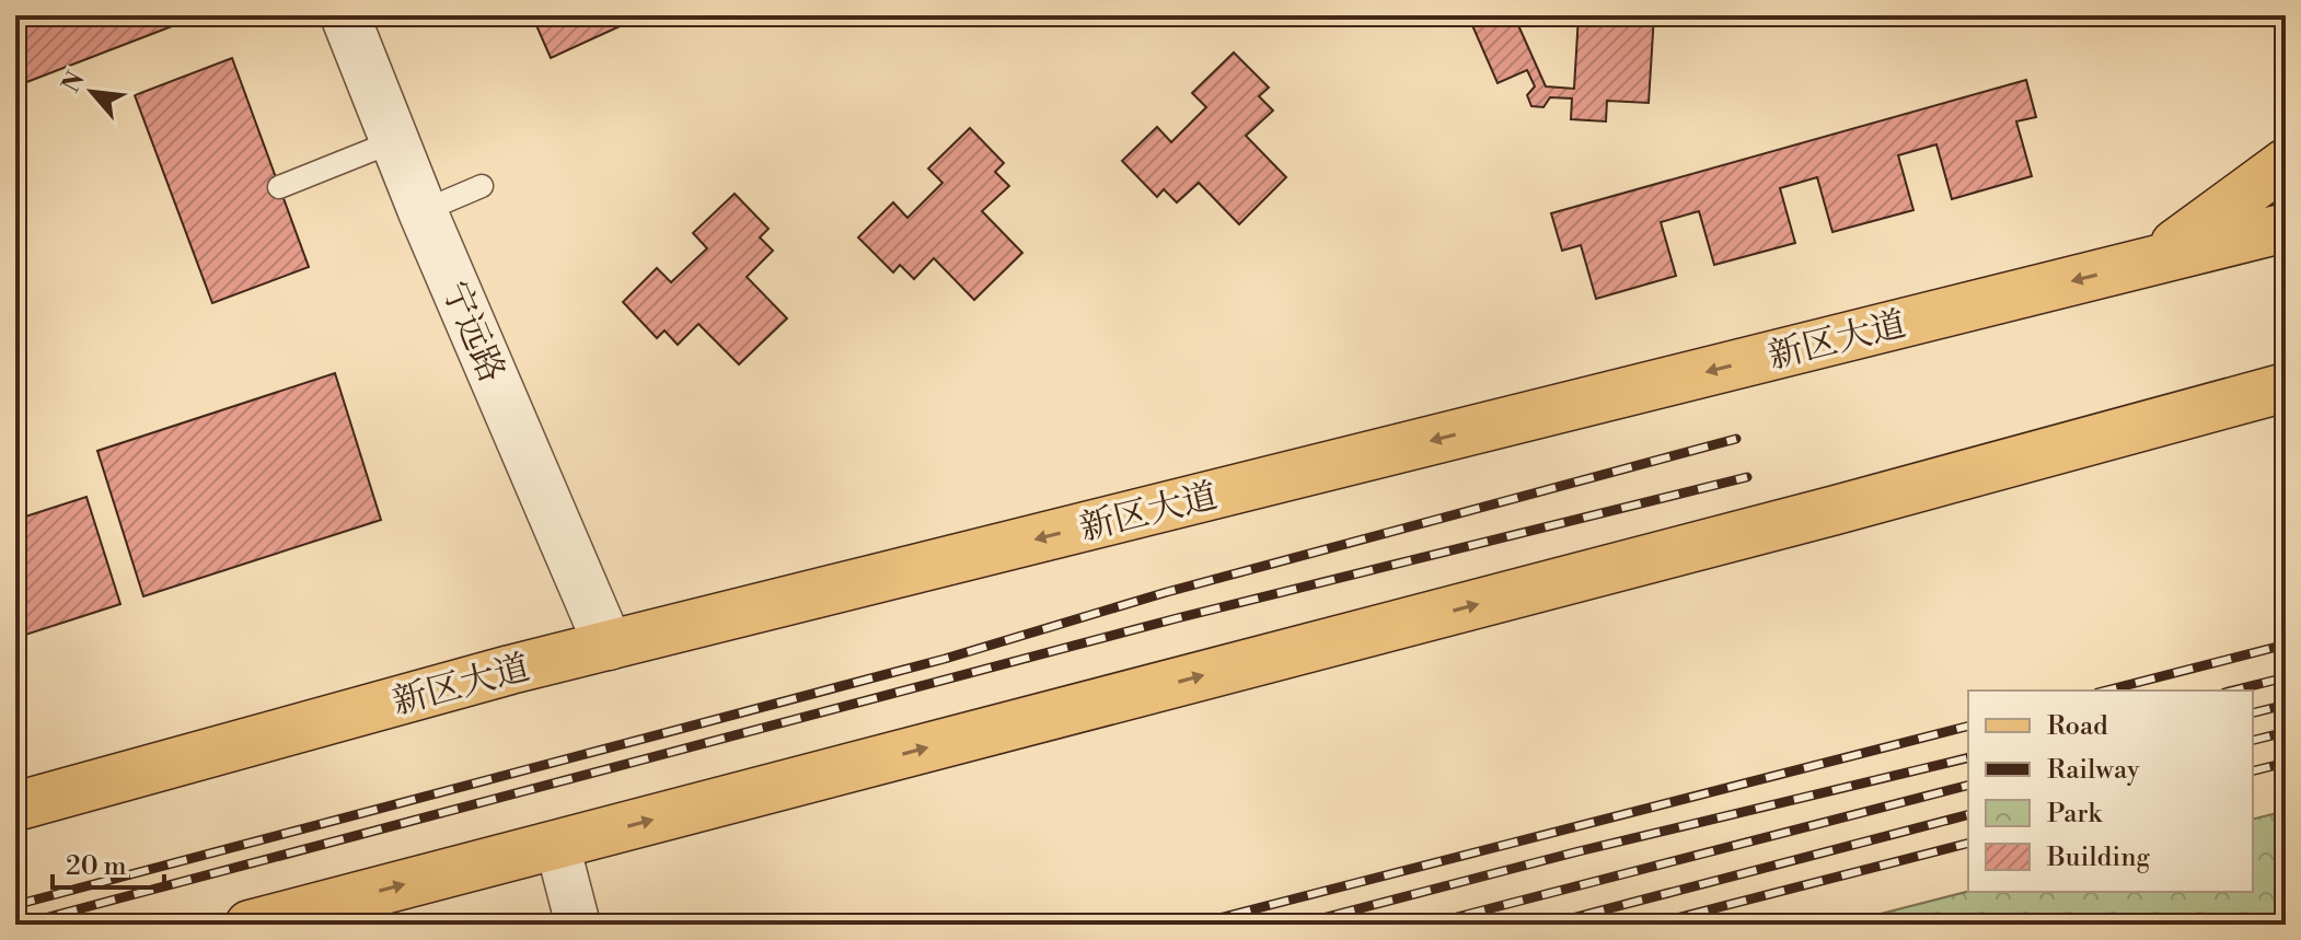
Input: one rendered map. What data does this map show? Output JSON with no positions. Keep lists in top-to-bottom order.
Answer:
{
  "streets": {
    "main road": ["新区大道"],
    "street": ["宁远路"]
  },
  "crossings": [
    ["宁远路", "新区大道"]
  ],
  "legend": [
    "Road",
    "Railway",
    "Park",
    "Building"
  ],
  "scale_bar": "20 m",
  "north": "top left"
}
